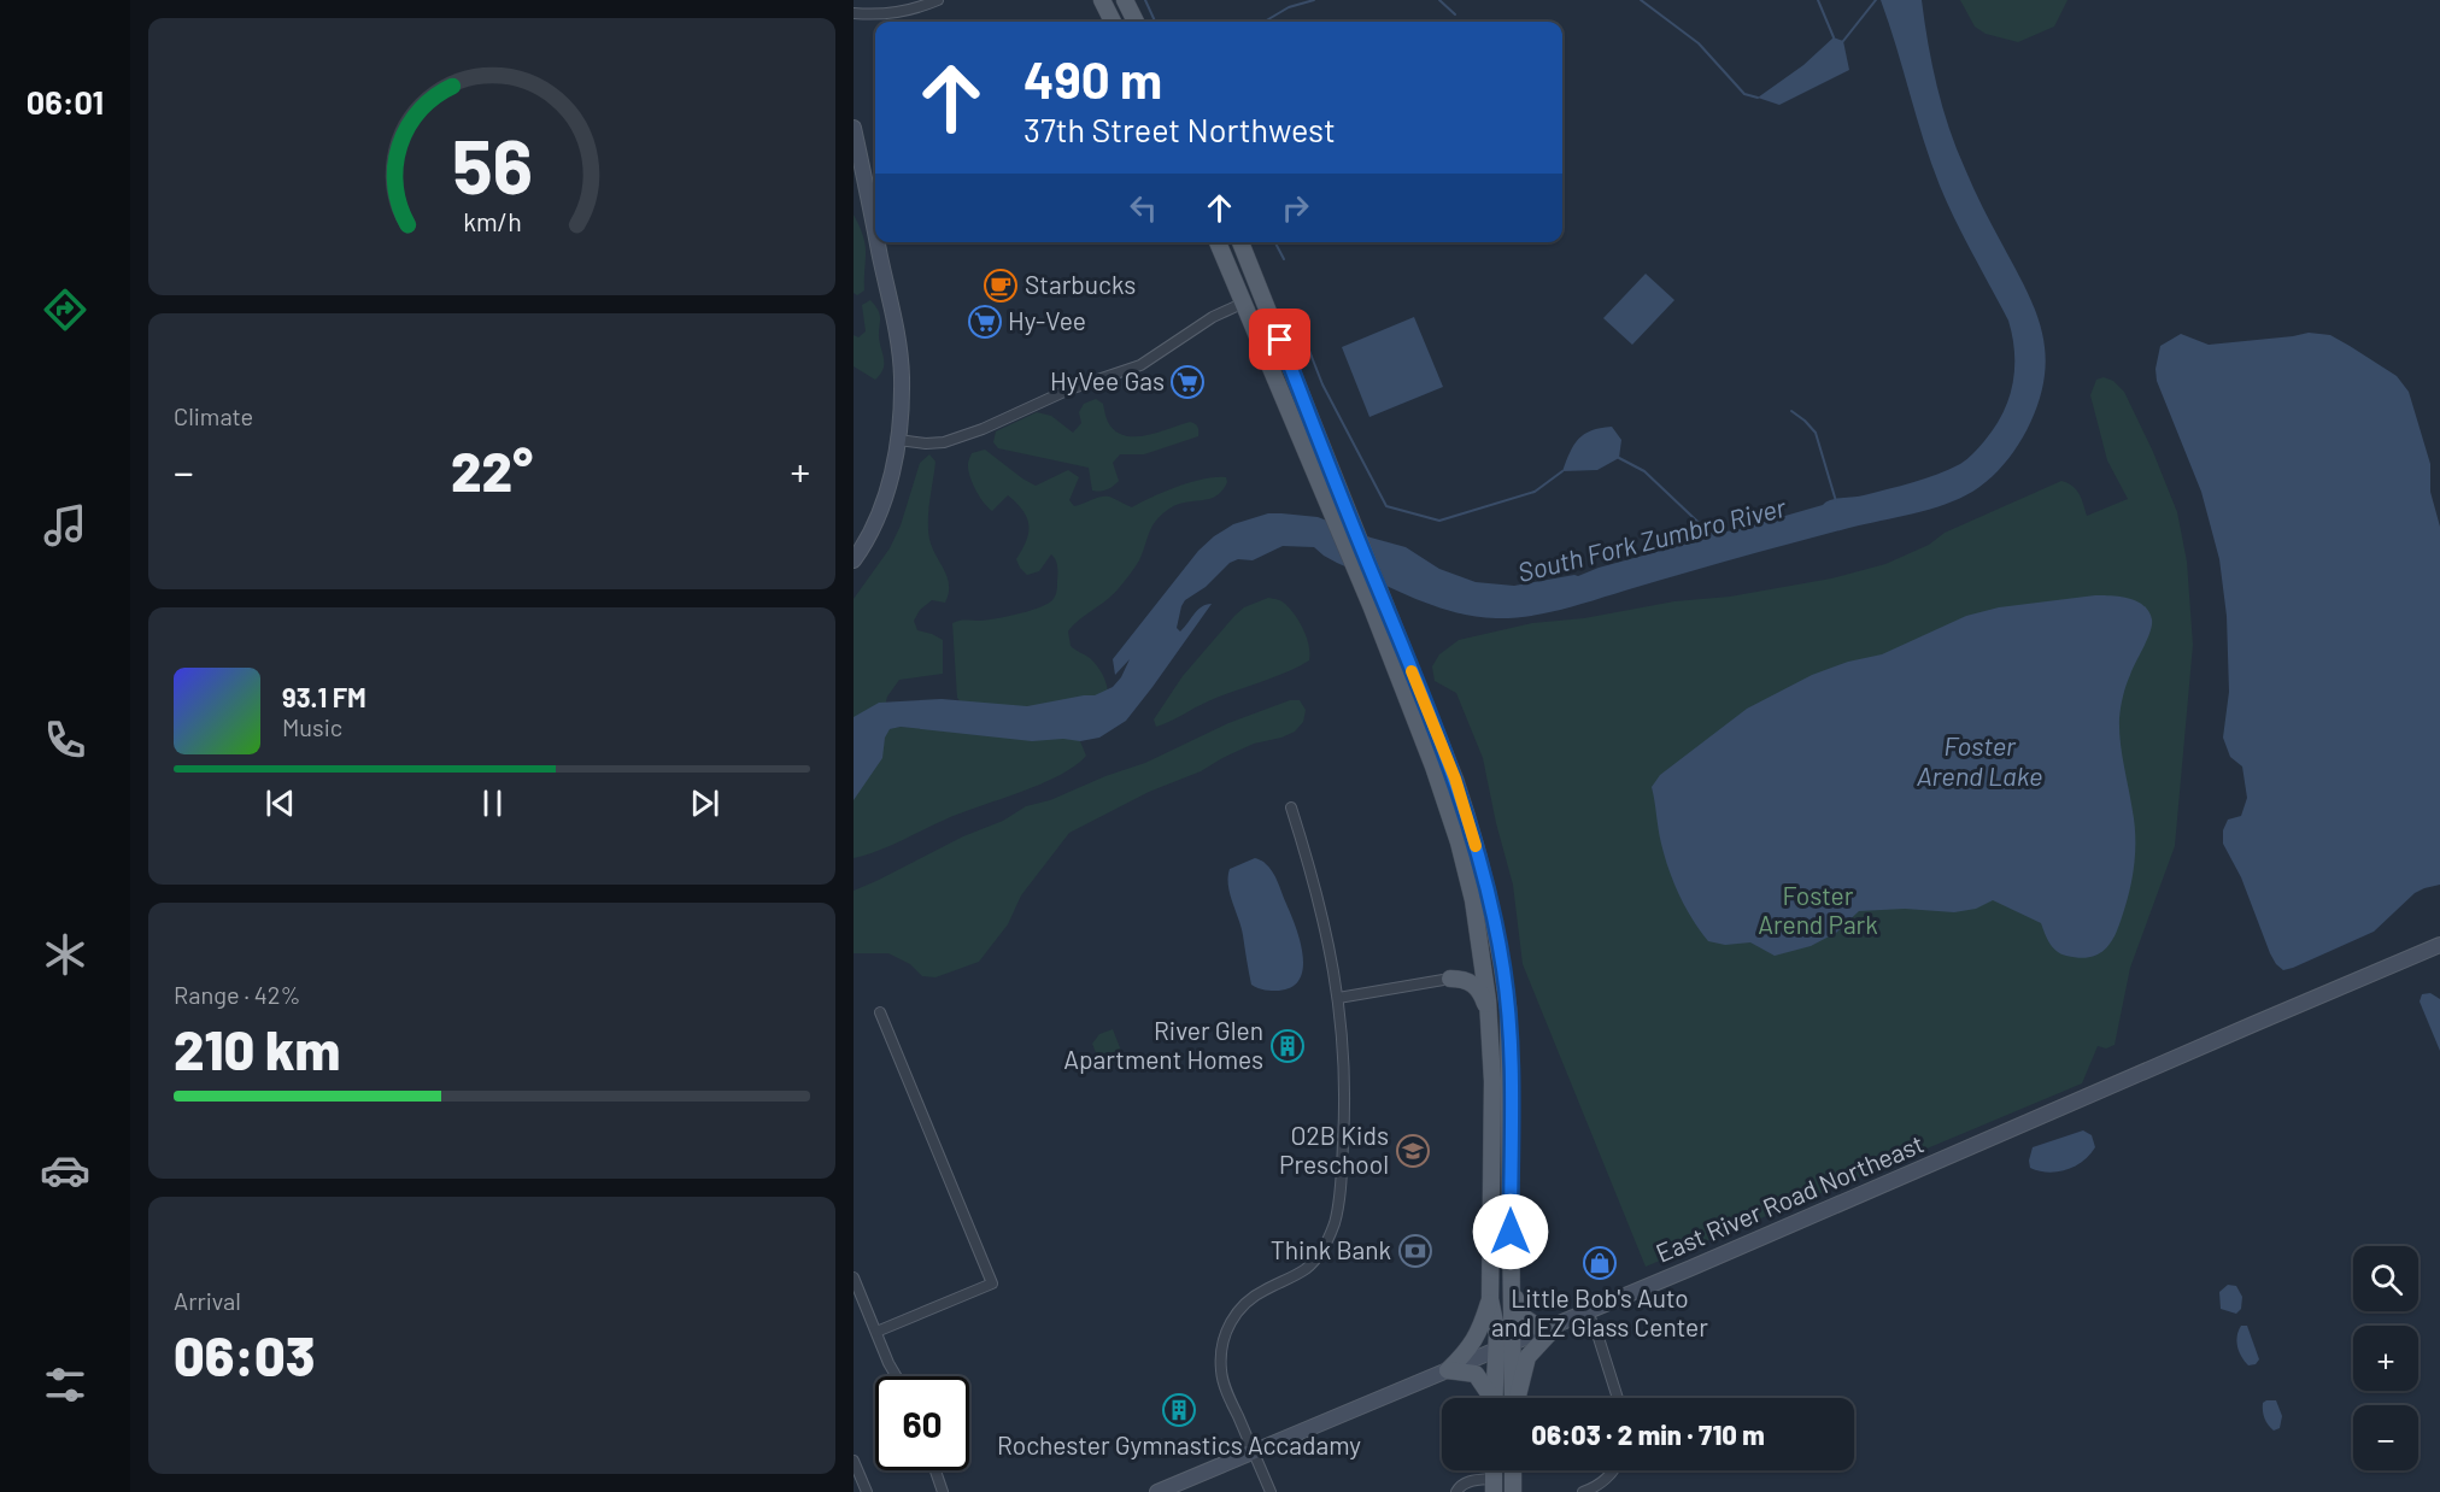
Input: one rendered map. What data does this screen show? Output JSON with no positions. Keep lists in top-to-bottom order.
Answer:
{
  "streets": {
    "street": ["East River Road Northeast"]
  },
  "water": ["South Fork Zumbro River", "Foster Arend Lake"],
  "parks": ["Foster Arend Park"],
  "places": {
    "cafe": ["Starbucks"],
    "supermarket": ["Hy-Vee", "HyVee Gas"],
    "building": ["River Glen Apartment Homes", "Rochester Gymnastics Accadamy"],
    "school or university": ["O2B Kids Preschool"],
    "bank": ["Think Bank"],
    "shop": ["Little Bob's Auto and EZ Glass Center"]
  },
  "page": {
    "tabs": "06:01",
    "turn": ["490 m", "37th Street Northwest"],
    "tile": [
      "Climate",
      ["Range · 42%", "210 km"],
      ["Arrival", "06:03"]
    ],
    "heat": ["−", "22°", "+"],
    "song": ["93.1 FM", "Music"],
    "map_buttons": ["+", "−"],
    "limit": "60",
    "trip": "06:03 · 2 min · 710 m",
    "gauge": ["56", "km/h"]
  }
}
